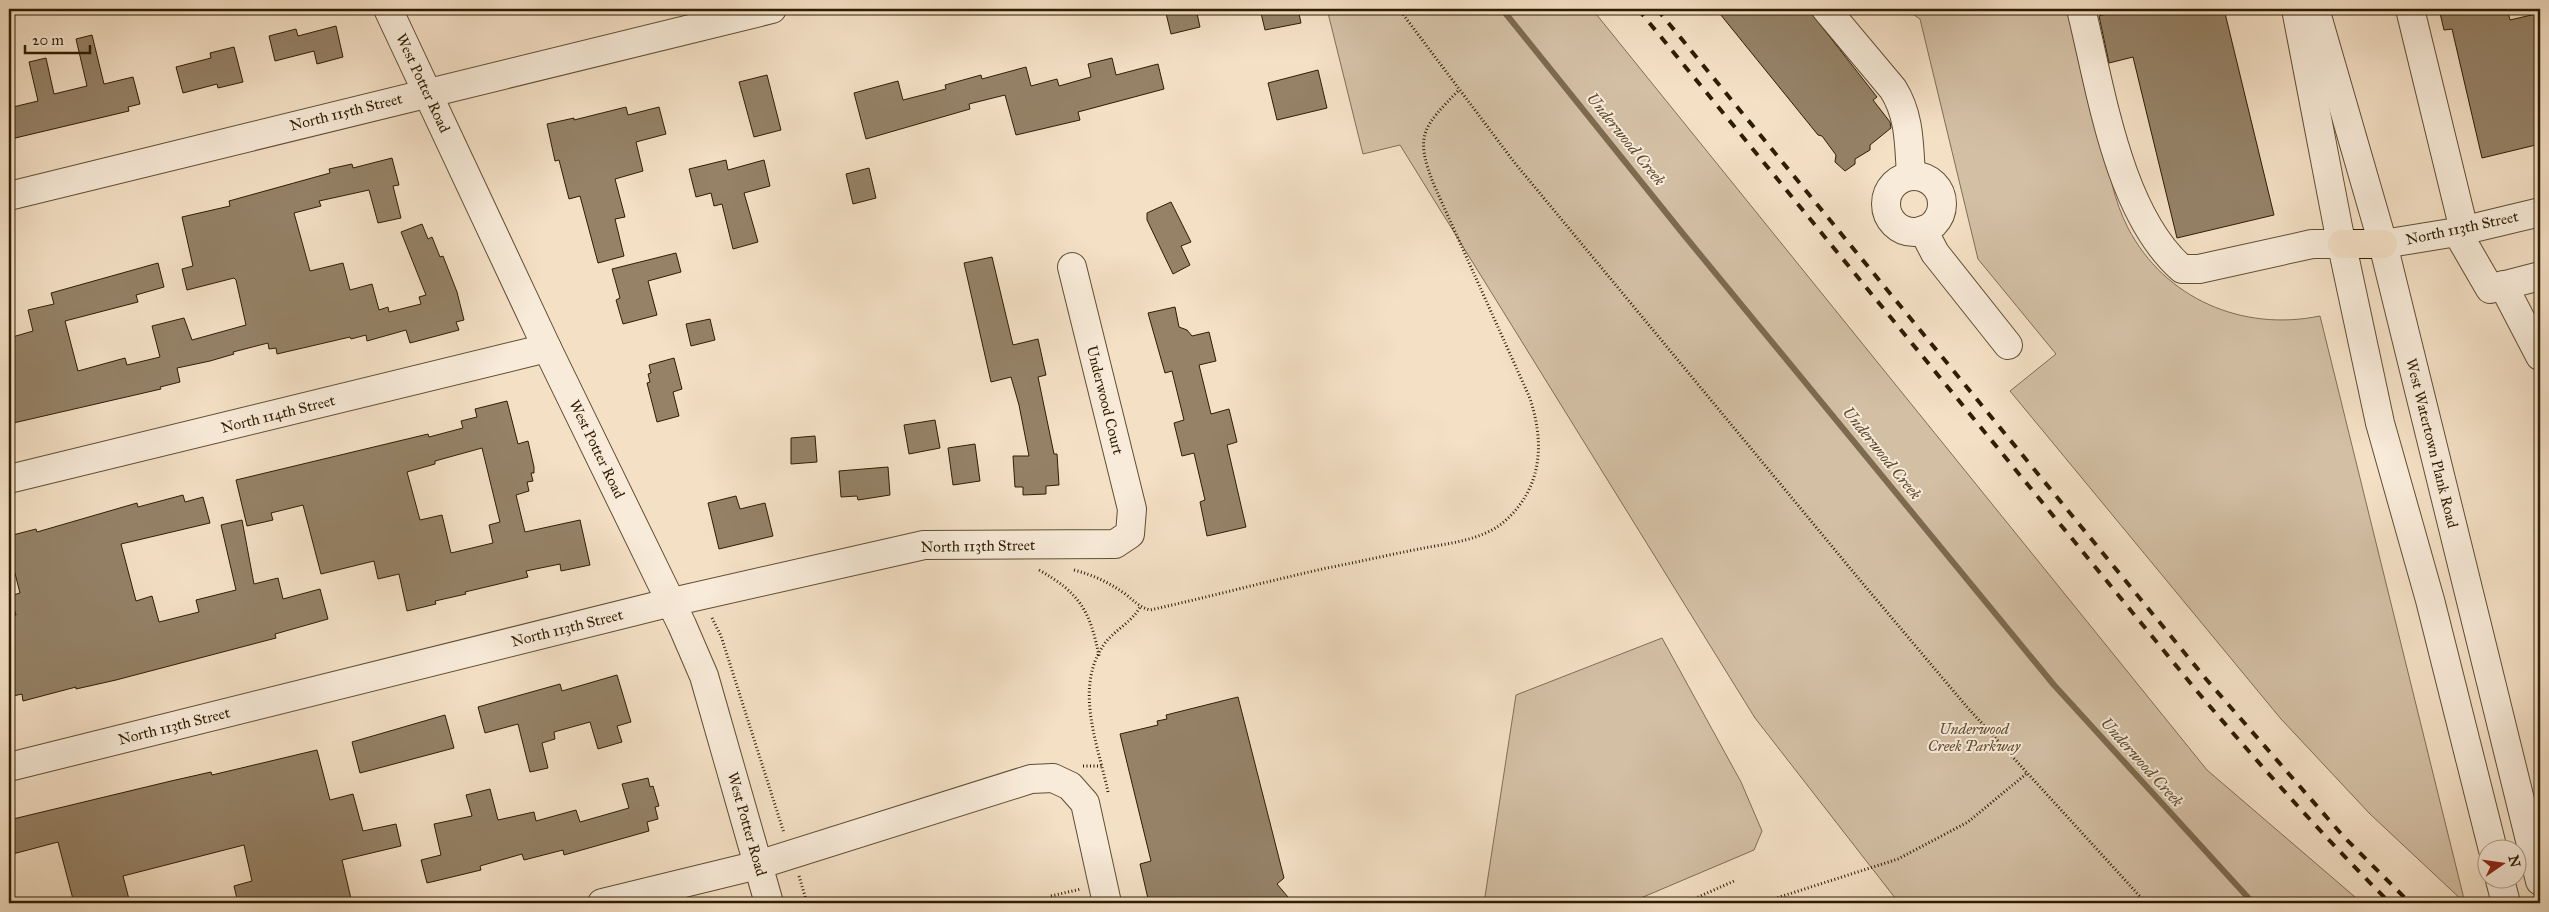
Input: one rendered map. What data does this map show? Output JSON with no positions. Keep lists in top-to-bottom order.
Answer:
{
  "streets": {
    "street": [
      "West Potter Road",
      "North 115th Street",
      "North 113th Street",
      "Underwood Court",
      "North 114th Street",
      "West Watertown Plank Road"
    ]
  },
  "crossings": [
    ["West Potter Road", "North 115th Street"],
    ["West Potter Road", "North 113th Street"],
    ["West Potter Road", "North 114th Street"],
    ["North 113th Street", "Underwood Court"],
    ["North 113th Street", "West Watertown Plank Road"]
  ],
  "water": ["Underwood Creek"],
  "parks": ["Underwood Creek Parkway"],
  "scale_bar": "20 m",
  "north": "right"
}
